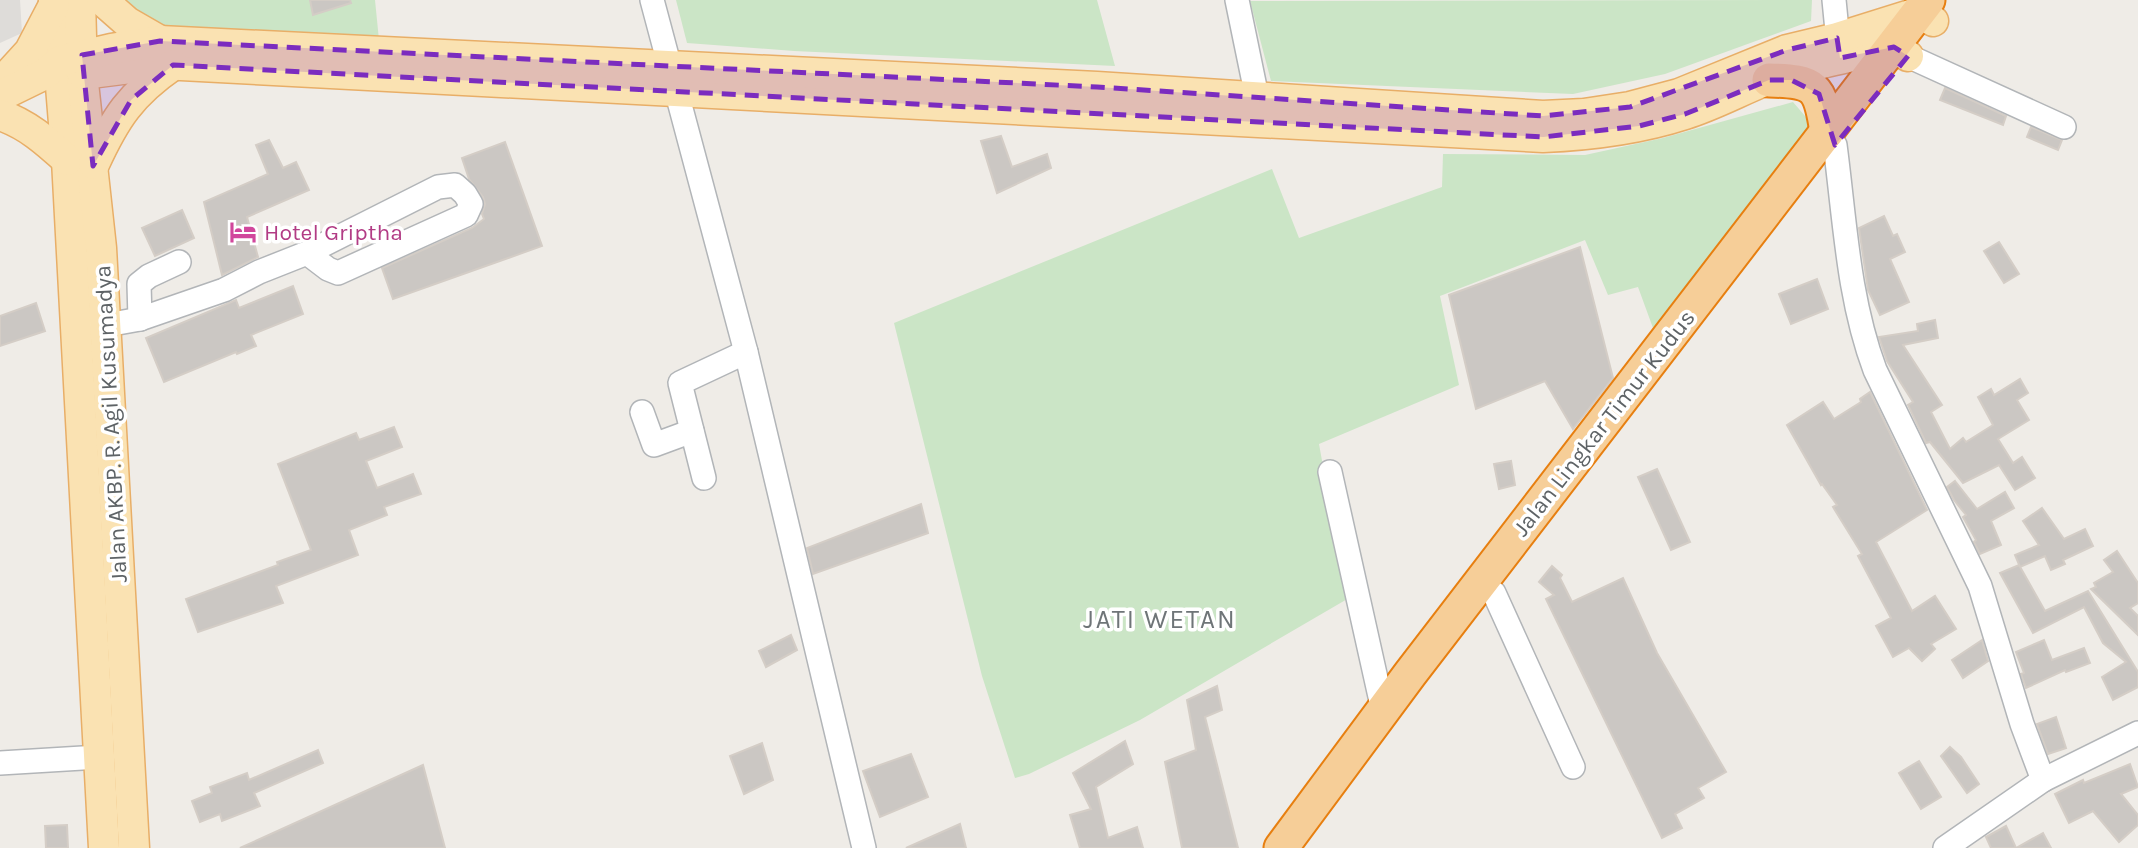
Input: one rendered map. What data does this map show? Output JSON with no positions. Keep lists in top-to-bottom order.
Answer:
{
  "streets": {
    "highway": ["Jalan Lingkar Timur Kudus"],
    "main road": ["Jalan AKBP. R. Agil Kusumadya"]
  },
  "districts": ["JATI WETAN"],
  "places": {
    "hotel": ["Hotel Griptha"]
  }
}
